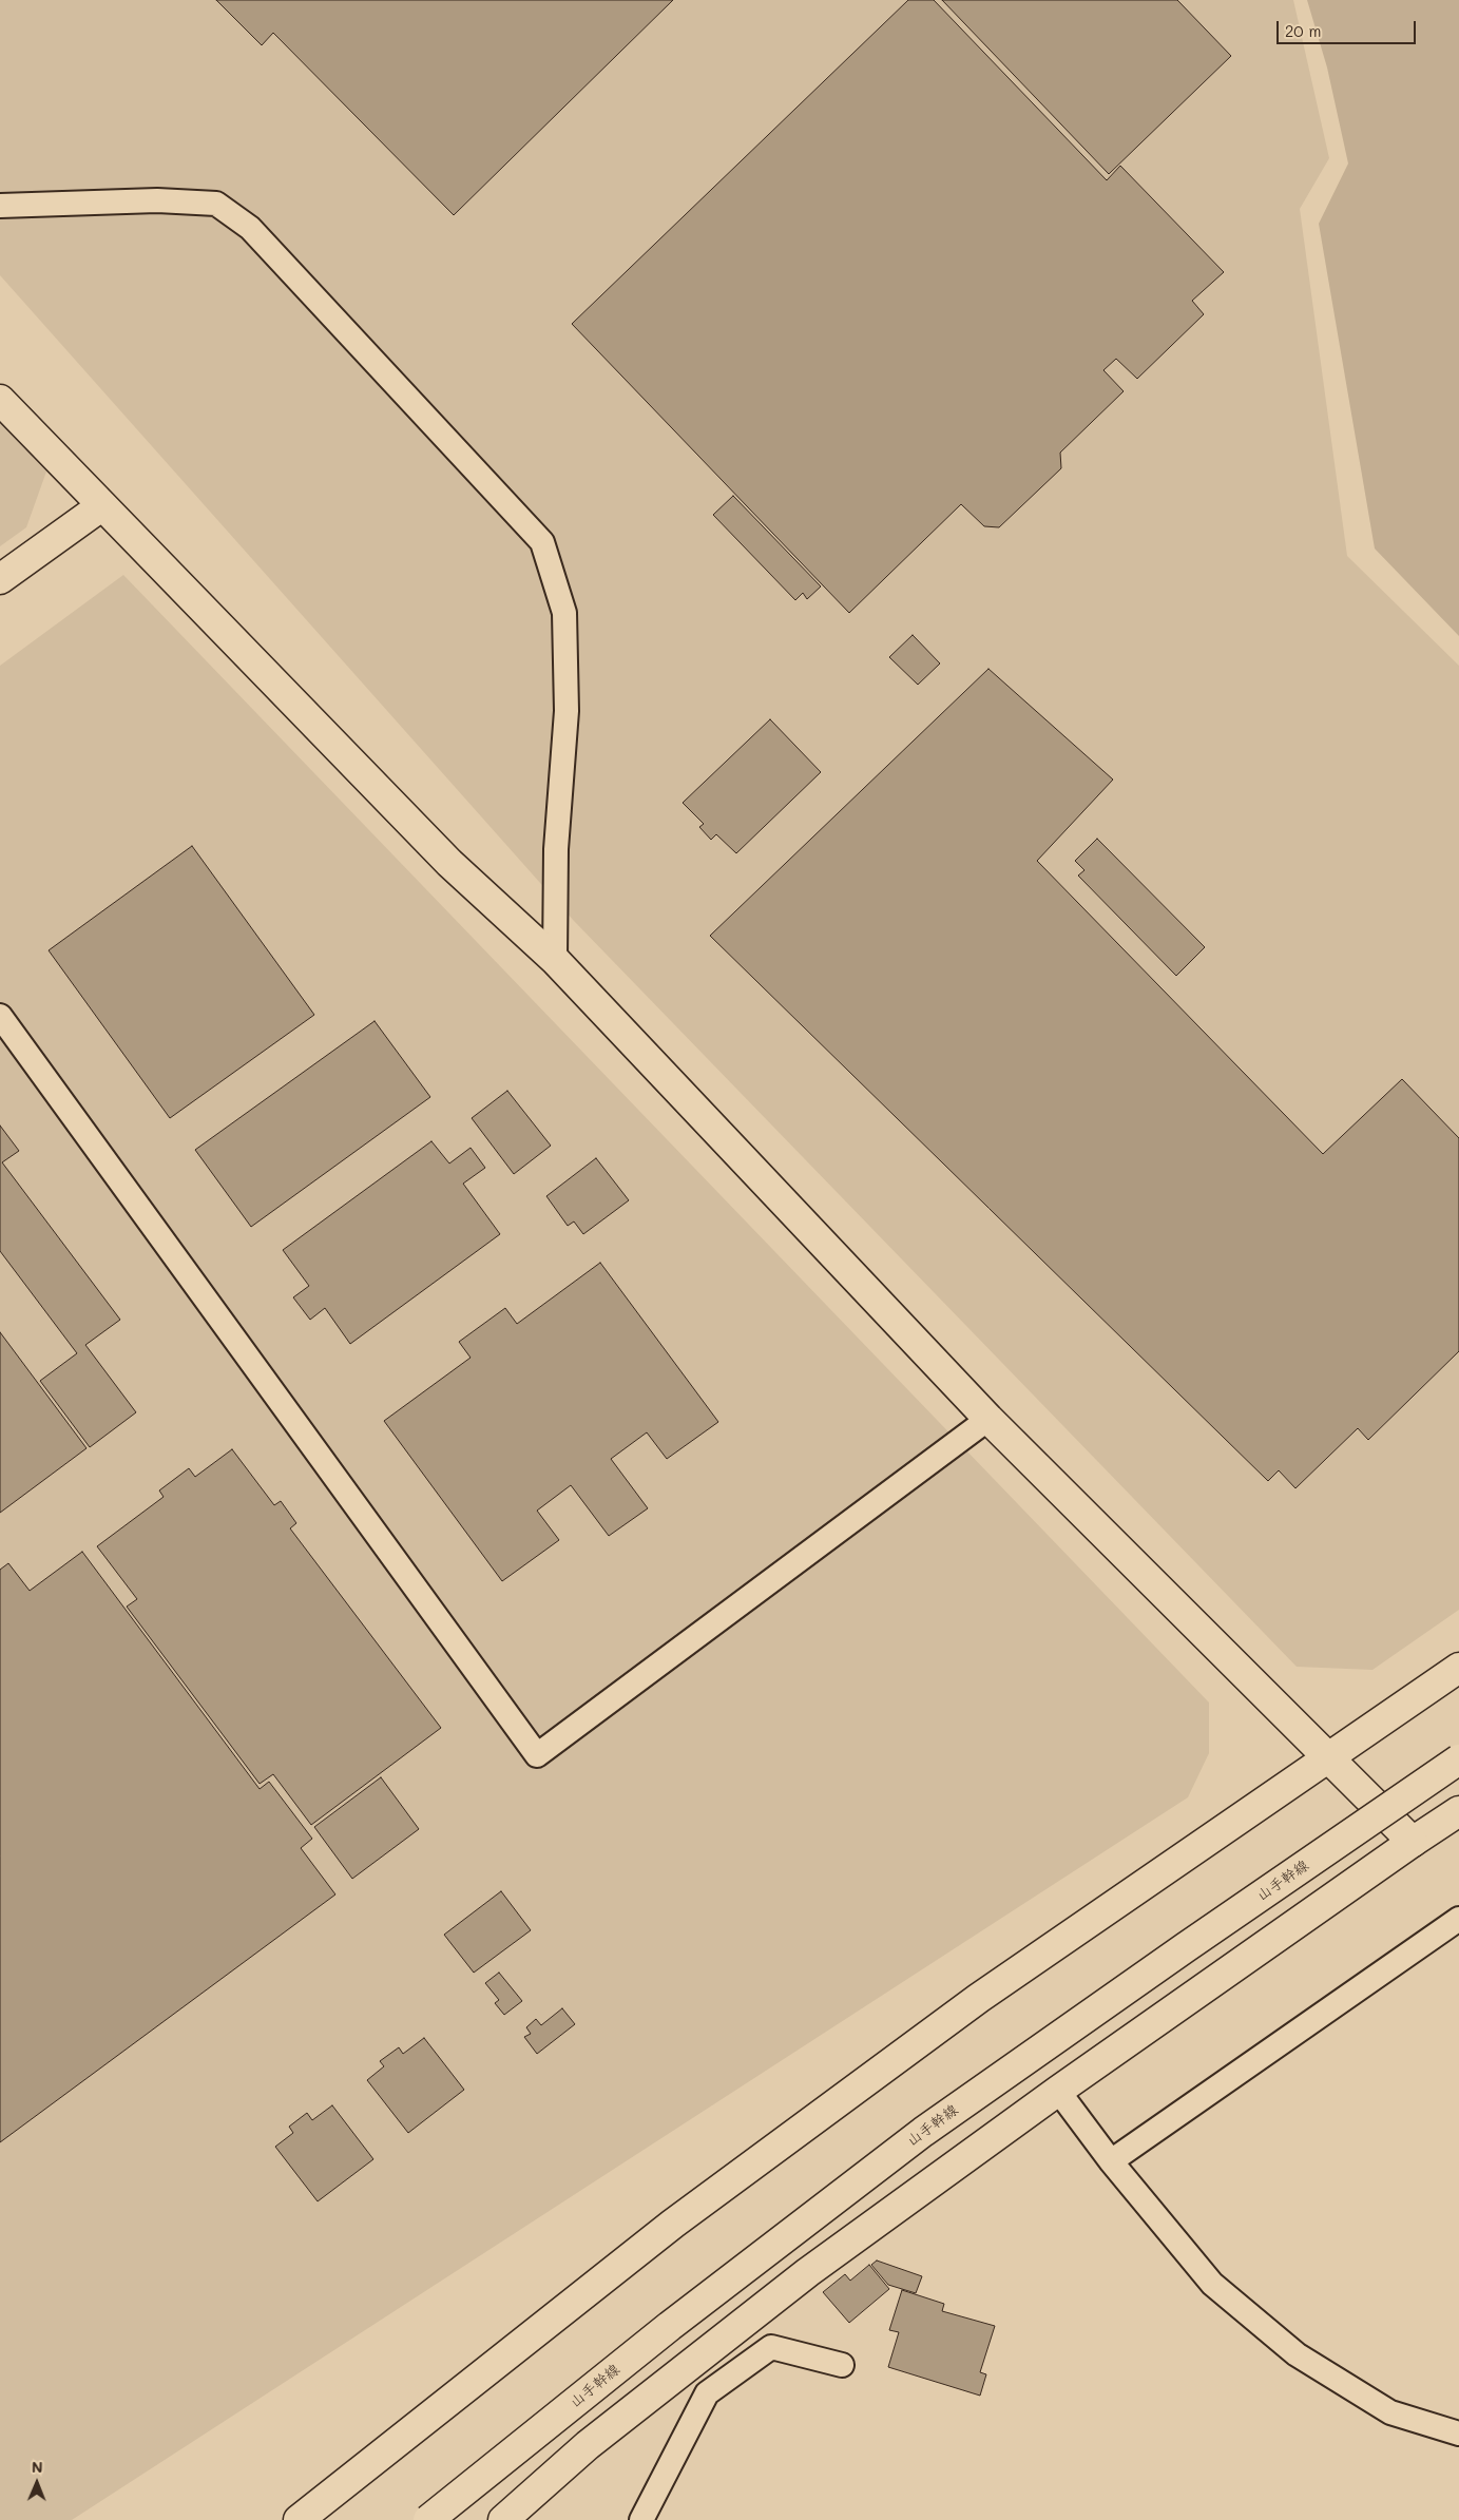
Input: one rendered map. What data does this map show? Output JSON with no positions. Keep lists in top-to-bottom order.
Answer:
{
  "streets": {
    "street": ["山手幹線"]
  },
  "scale_bar": "20 m",
  "north": "top"
}
